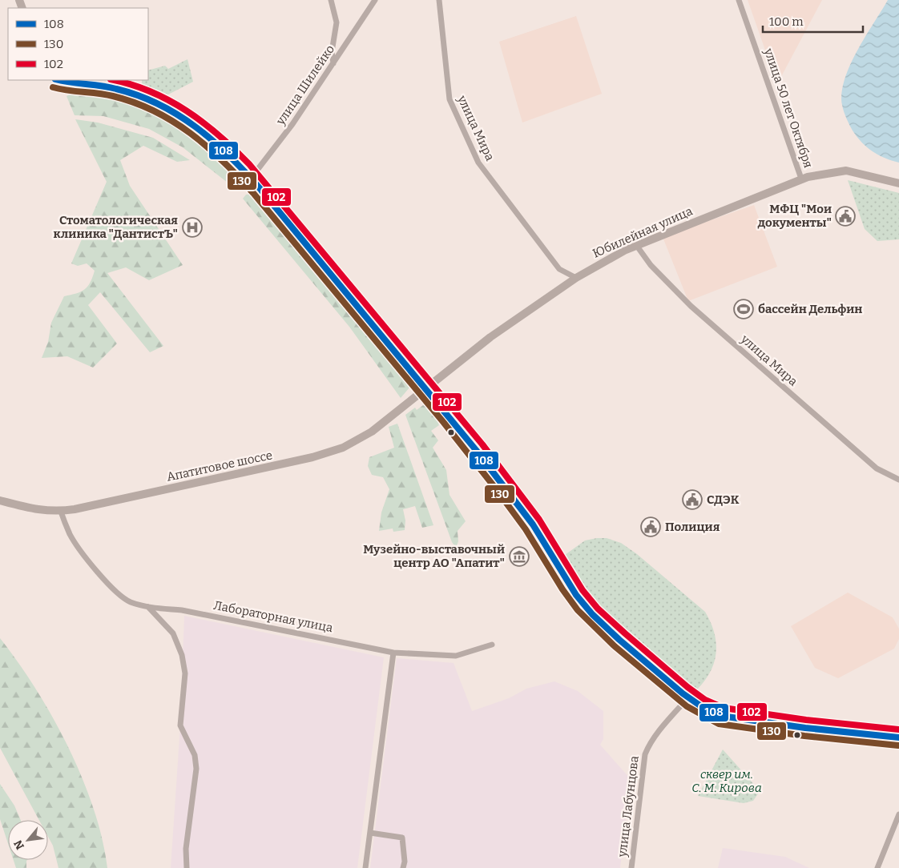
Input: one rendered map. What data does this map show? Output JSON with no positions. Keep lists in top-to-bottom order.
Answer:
{
  "streets": {
    "street": [
      "улица Шилейко",
      "улица 50 лет Октября",
      "улица Мира",
      "Юбилейная улица",
      "Апатитовое шоссе",
      "Лабораторная улица",
      "улица Лабунцова"
    ]
  },
  "crossings": [
    ["улица 50 лет Октября", "Юбилейная улица"],
    ["улица Мира", "Юбилейная улица"],
    ["Юбилейная улица", "Апатитовое шоссе"],
    ["Апатитовое шоссе", "Лабораторная улица"]
  ],
  "parks": ["сквер им. С. М. Кирова"],
  "places": {
    "public building": ["МФЦ \"Мои документы\"", "СДЭК", "Полиция"],
    "hospital": ["Стоматологическая клиника \"ДантистЪ\""],
    "sports": ["бассейн Дельфин"],
    "museum": ["Музейно-выставочный центр АО \"Апатит\""]
  },
  "lines": ["transit line 108", "transit line 102", "transit line 130"],
  "legend": ["108", "130", "102"],
  "scale_bar": "100 m",
  "north": "bottom left"
}
